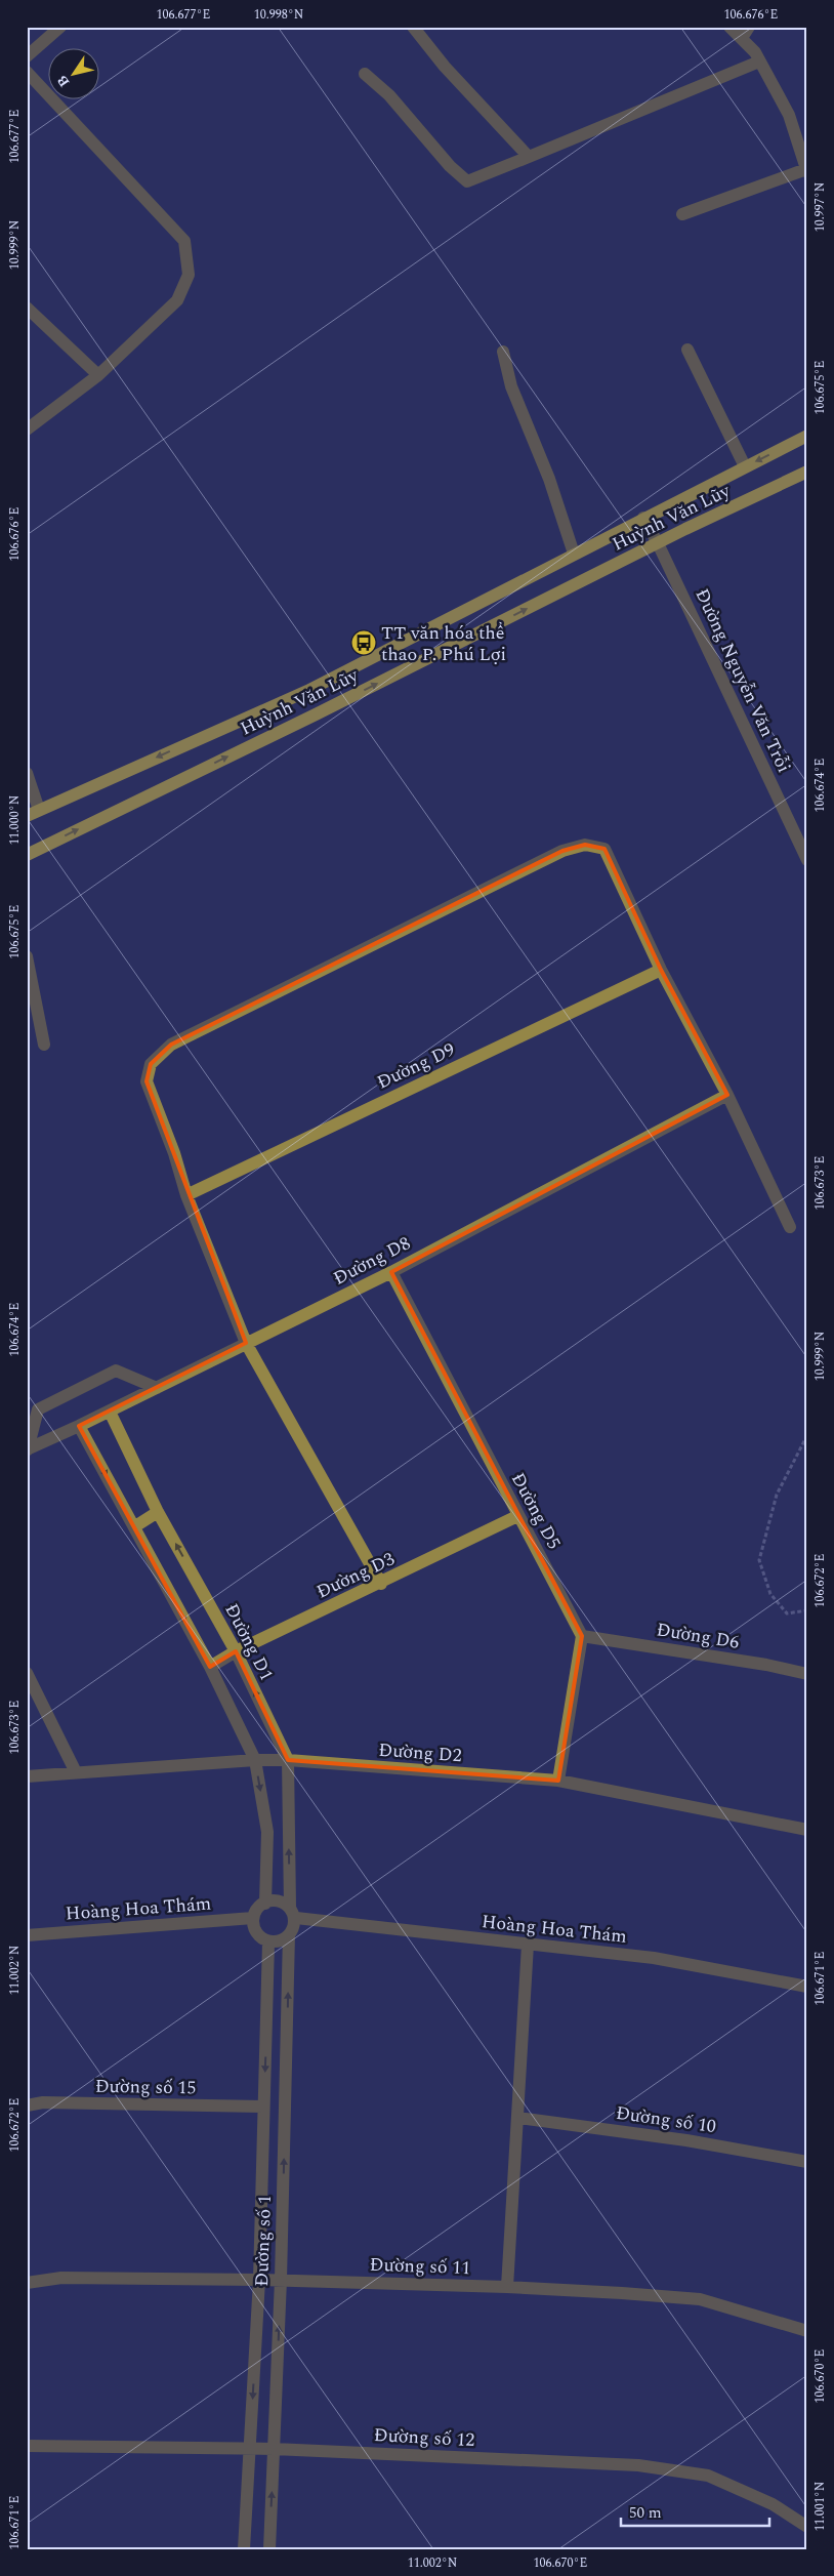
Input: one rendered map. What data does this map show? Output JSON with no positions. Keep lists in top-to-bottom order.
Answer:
{
  "streets": {
    "main road": ["Huỳnh Văn Lũy"],
    "street": [
      "Đường Nguyễn Văn Trỗi",
      "Đường D9",
      "Đường D8",
      "Đường D5",
      "Đường D3",
      "Đường D6",
      "Đường D1",
      "Đường D2",
      "Hoàng Hoa Thám",
      "Đường số 15",
      "Đường số 10",
      "Đường số 1",
      "Đường số 11",
      "Đường số 12"
    ]
  },
  "crossings": [
    ["Huỳnh Văn Lũy", "Đường Nguyễn Văn Trỗi"],
    ["Đường D8", "Đường D5"],
    ["Đường D8", "Đường D1"],
    ["Đường D5", "Đường D3"],
    ["Đường D5", "Đường D6"],
    ["Đường D3", "Đường D1"],
    ["Đường D1", "Đường D2"],
    ["Đường D1", "Hoàng Hoa Thám"],
    ["Đường D1", "Đường số 1"],
    ["Hoàng Hoa Thám", "Đường số 1"],
    ["Đường số 15", "Đường số 1"],
    ["Đường số 1", "Đường số 11"],
    ["Đường số 1", "Đường số 12"]
  ],
  "places": {
    "bus stop": ["TT văn hóa thể thao P. Phú Lợi"]
  },
  "scale_bar": "50 m",
  "north": "bottom left",
  "coordinates": [
    "106.677°E",
    "10.998°N",
    "106.676°E",
    "10.997°N",
    "10.999°N",
    "106.675°E",
    "106.674°E",
    "11.000°N",
    "106.673°E",
    "106.672°E",
    "11.002°N",
    "106.671°E",
    "106.670°E",
    "11.001°N"
  ]
}
